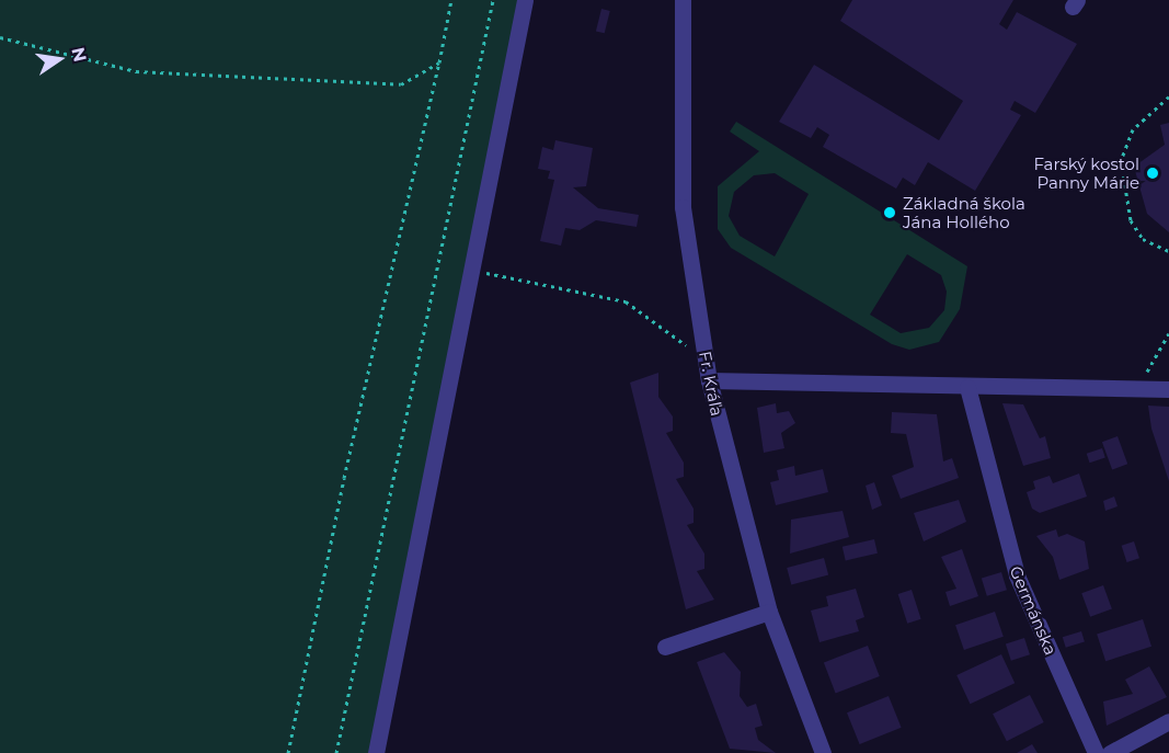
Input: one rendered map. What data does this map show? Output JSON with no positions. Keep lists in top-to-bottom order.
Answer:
{
  "streets": {
    "street": ["Fr. Kráľa", "Germánska"]
  },
  "places": ["Farský kostol Panny Márie", "Základná škola Jána Hollého"],
  "north": "right"
}
